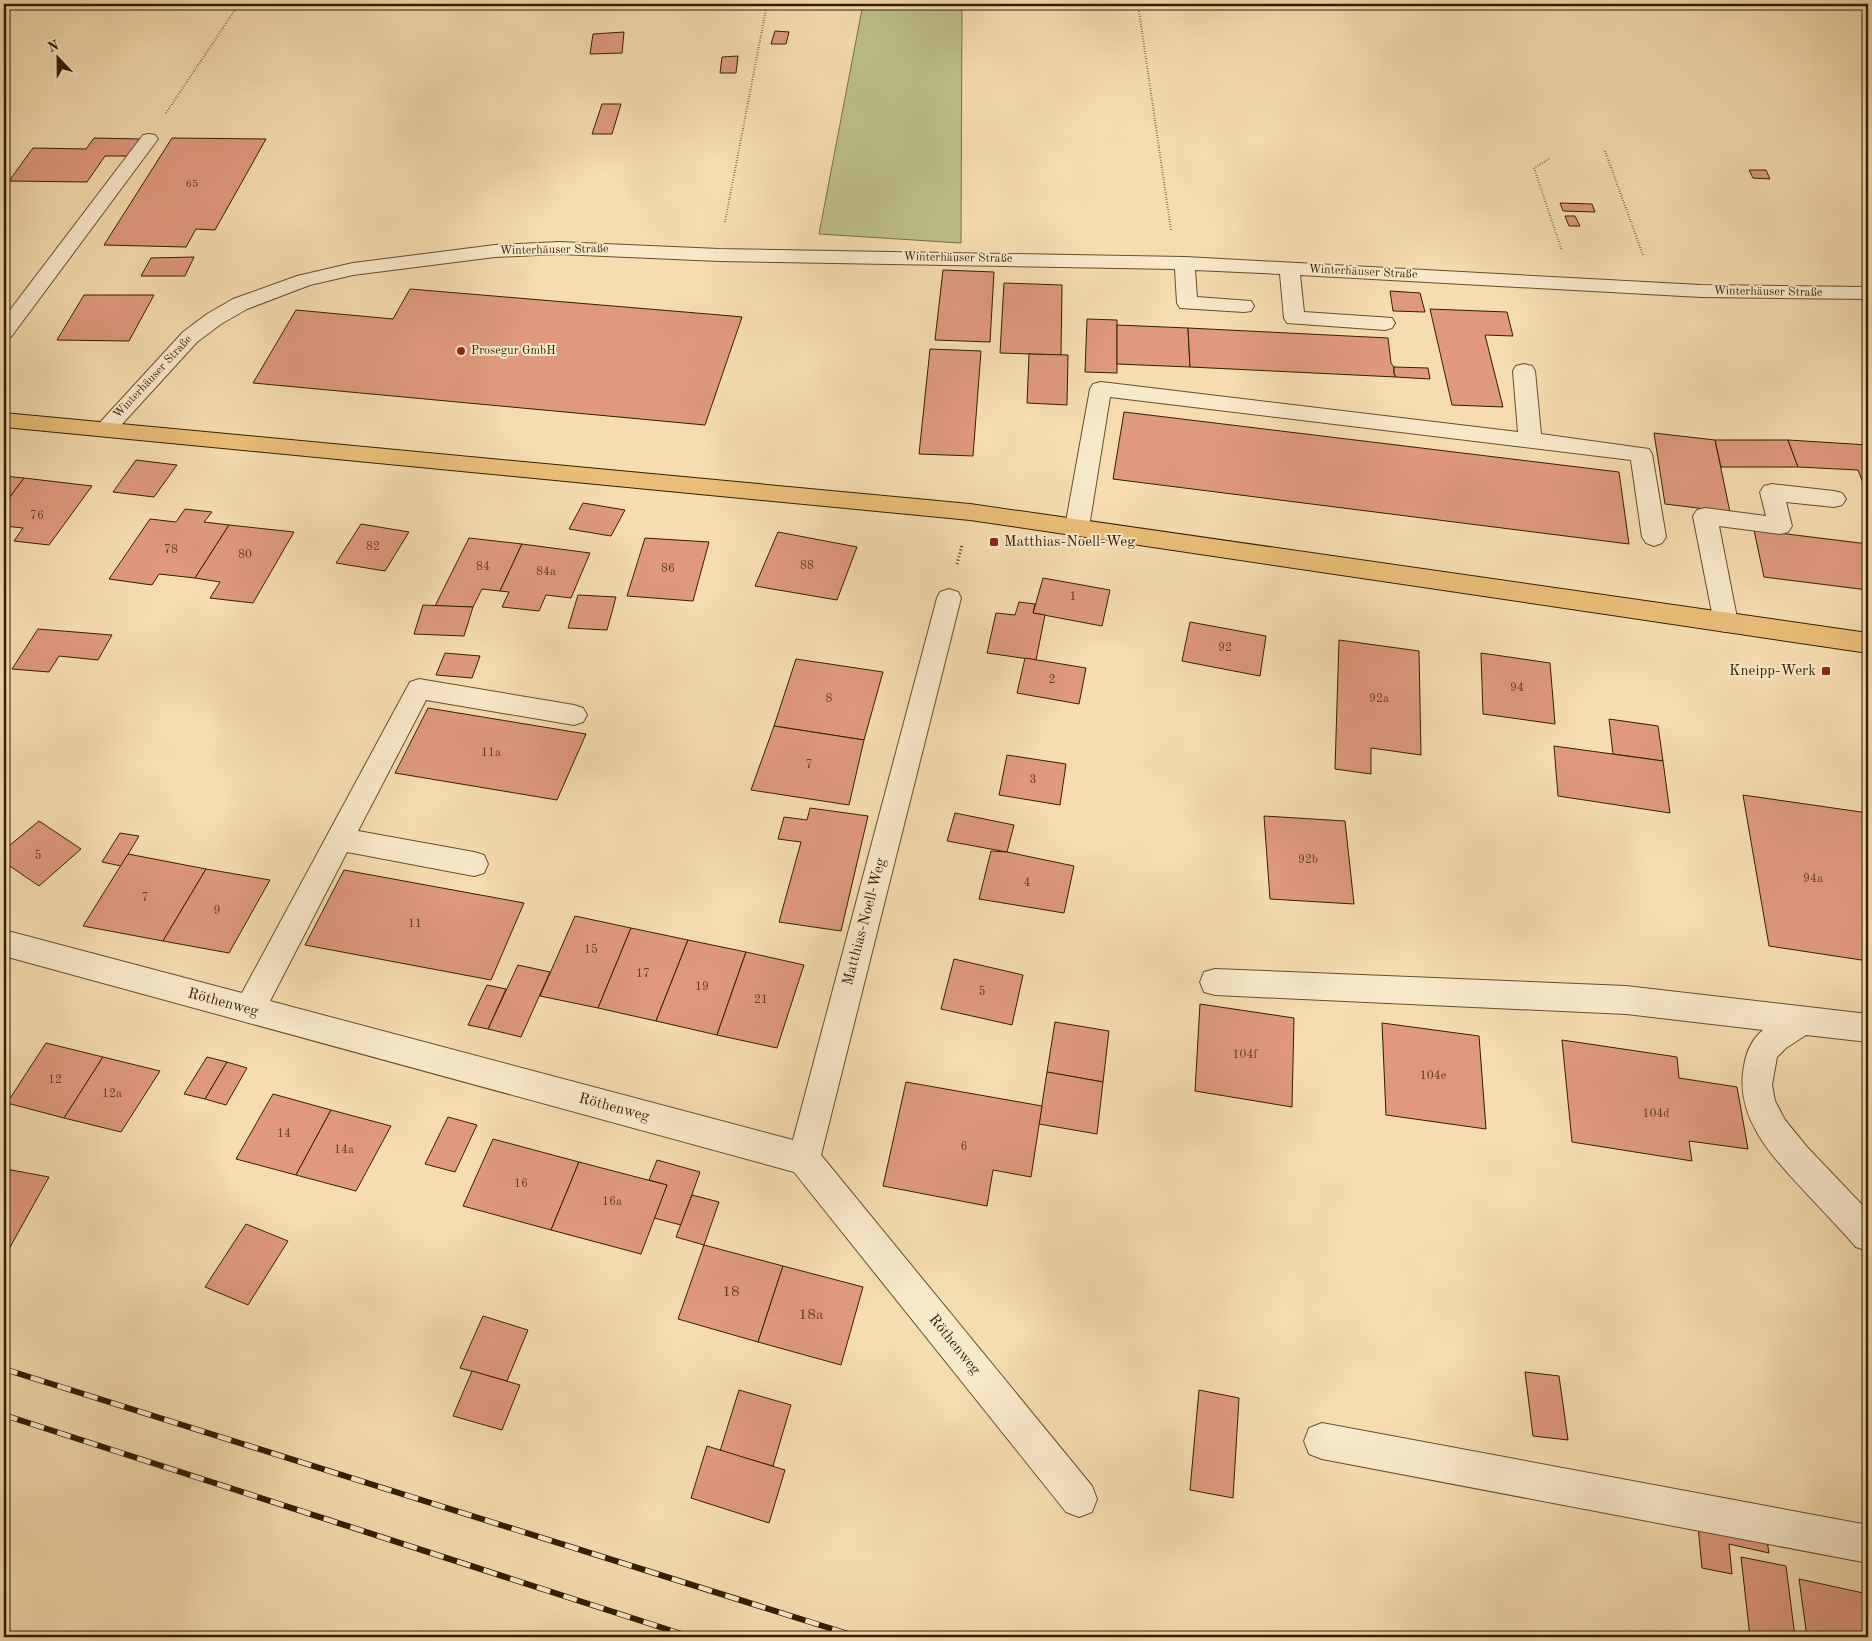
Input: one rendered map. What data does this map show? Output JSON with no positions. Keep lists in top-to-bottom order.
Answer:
{
  "streets": {
    "main road": ["Winterhäuser Straße"],
    "street": ["Matthias-Noell-Weg", "Röthenweg"]
  },
  "crossings": [
    ["Matthias-Noell-Weg", "Röthenweg"]
  ],
  "places": {
    "other": ["Prosegur GmbH"],
    "transit": ["Matthias-Noell-Weg", "Kneipp-Werk"]
  },
  "house_numbers": [
    "65",
    "76",
    "82",
    "78",
    "80",
    "88",
    "84",
    "86",
    "84a",
    "1",
    "92",
    "2",
    "94",
    "8",
    "92a",
    "11a",
    "7",
    "3",
    "5",
    "92b",
    "94a",
    "4",
    "7",
    "9",
    "11",
    "15",
    "17",
    "19",
    "5",
    "21",
    "104f",
    "104e",
    "12",
    "12a",
    "104d",
    "14",
    "6",
    "14a",
    "16",
    "16a",
    "18",
    "18a"
  ],
  "north": "top"
}
